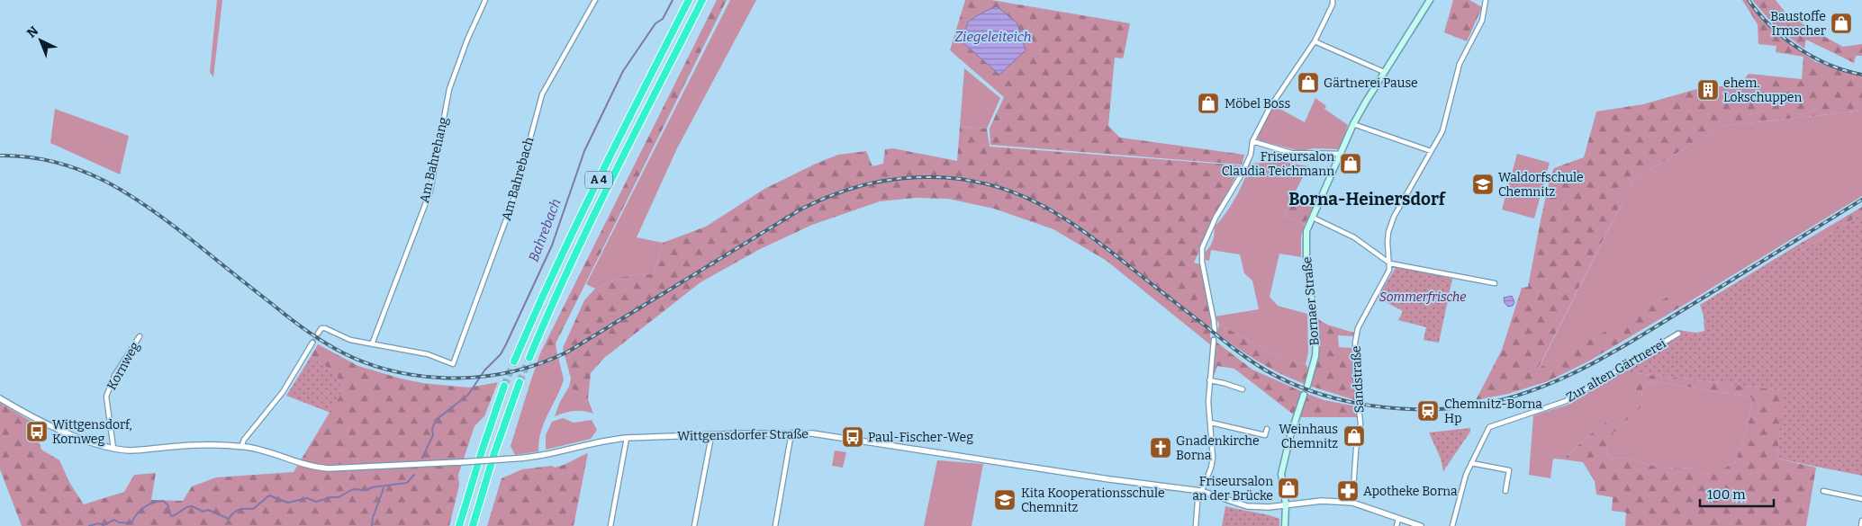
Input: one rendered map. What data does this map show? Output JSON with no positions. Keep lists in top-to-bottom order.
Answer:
{
  "streets": {
    "highway": ["A 4"],
    "main road": ["Bornaer Straße"],
    "street": [
      "Am Bahrehang",
      "Am Bahrebach",
      "Kornweg",
      "Zur alten Gärtnerei",
      "Sandstraße",
      "Wittgensdorfer Straße"
    ]
  },
  "crossings": [
    ["Am Bahrehang", "Am Bahrebach"],
    ["Kornweg", "Wittgensdorfer Straße"],
    ["Sandstraße", "Wittgensdorfer Straße"]
  ],
  "districts": ["Borna-Heinersdorf"],
  "water": ["Ziegeleiteich", "Bahrebach"],
  "parks": ["Sommerfrische"],
  "places": {
    "shop": [
      "Baustoffe Irmscher",
      "Gärtnerei Pause",
      "Möbel Boss",
      "Friseursalon Claudia Teichmann",
      "Weinhaus Chemnitz",
      "Friseursalon an der Brücke"
    ],
    "building": ["ehem. Lokschuppen"],
    "school or university": ["Waldorfschule Chemnitz", "Kita Kooperationsschule Chemnitz"],
    "station": ["Chemnitz-Borna Hp"],
    "bus stop": ["Wittgensdorf, Kornweg", "Paul-Fischer-Weg"],
    "church": ["Gnadenkirche Borna"],
    "pharmacy": ["Apotheke Borna"]
  },
  "scale_bar": "100 m",
  "north": "top left"
}
